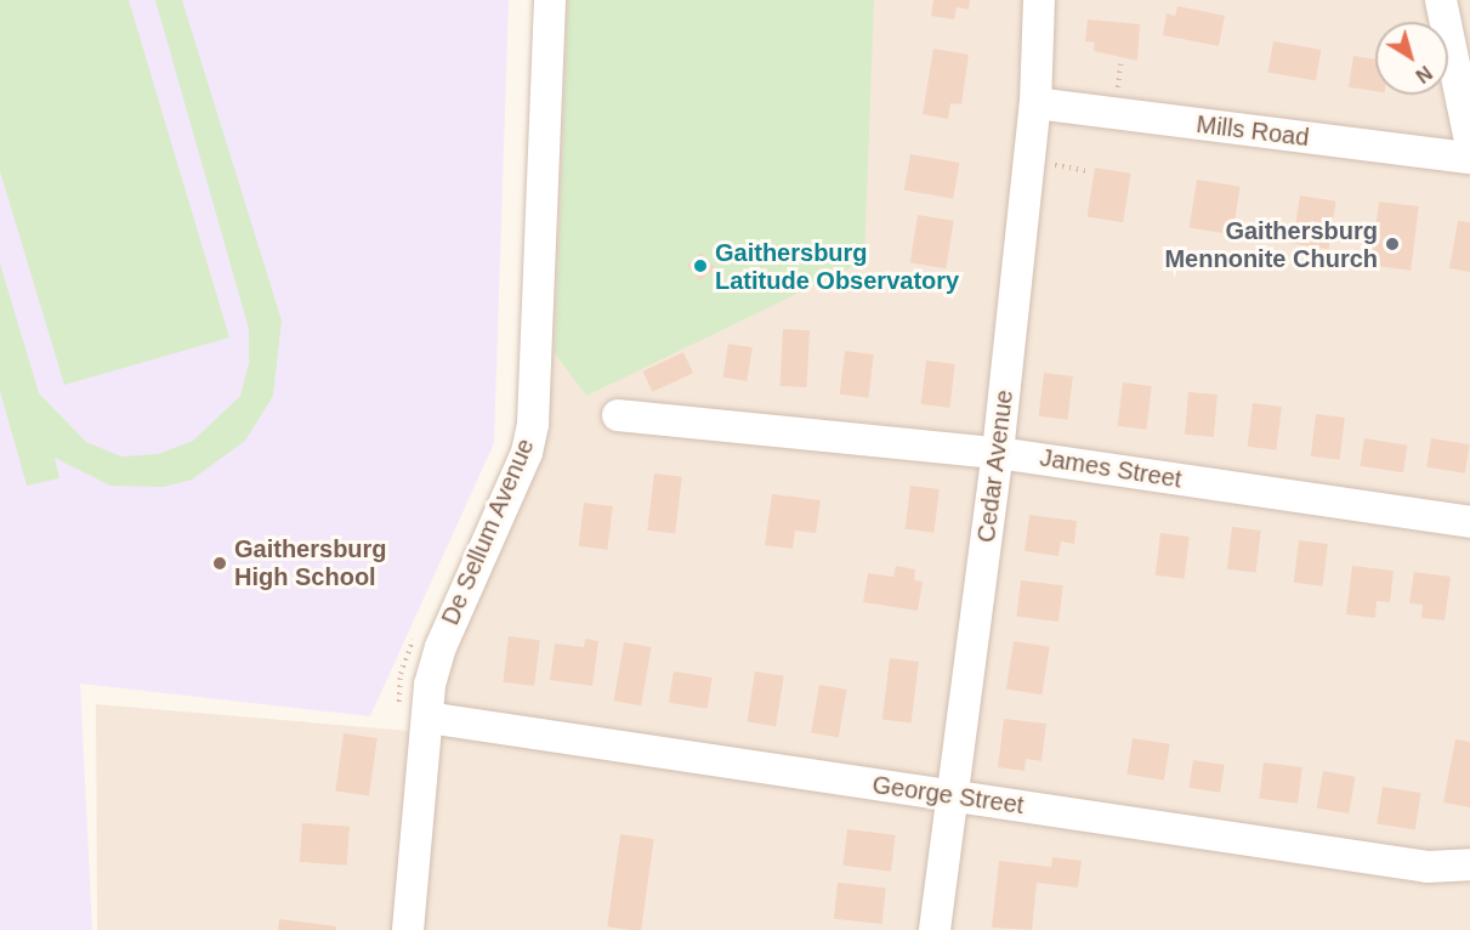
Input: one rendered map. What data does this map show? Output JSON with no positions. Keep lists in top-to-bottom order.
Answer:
{
  "streets": {
    "street": [
      "Mills Road",
      "Cedar Avenue",
      "James Street",
      "De Sellum Avenue",
      "George Street"
    ]
  },
  "crossings": [
    ["Mills Road", "Cedar Avenue"],
    ["Cedar Avenue", "James Street"],
    ["Cedar Avenue", "George Street"],
    ["De Sellum Avenue", "George Street"]
  ],
  "places": ["Gaithersburg Mennonite Church", "Gaithersburg Latitude Observatory", "Gaithersburg High School"],
  "north": "bottom right"
}
